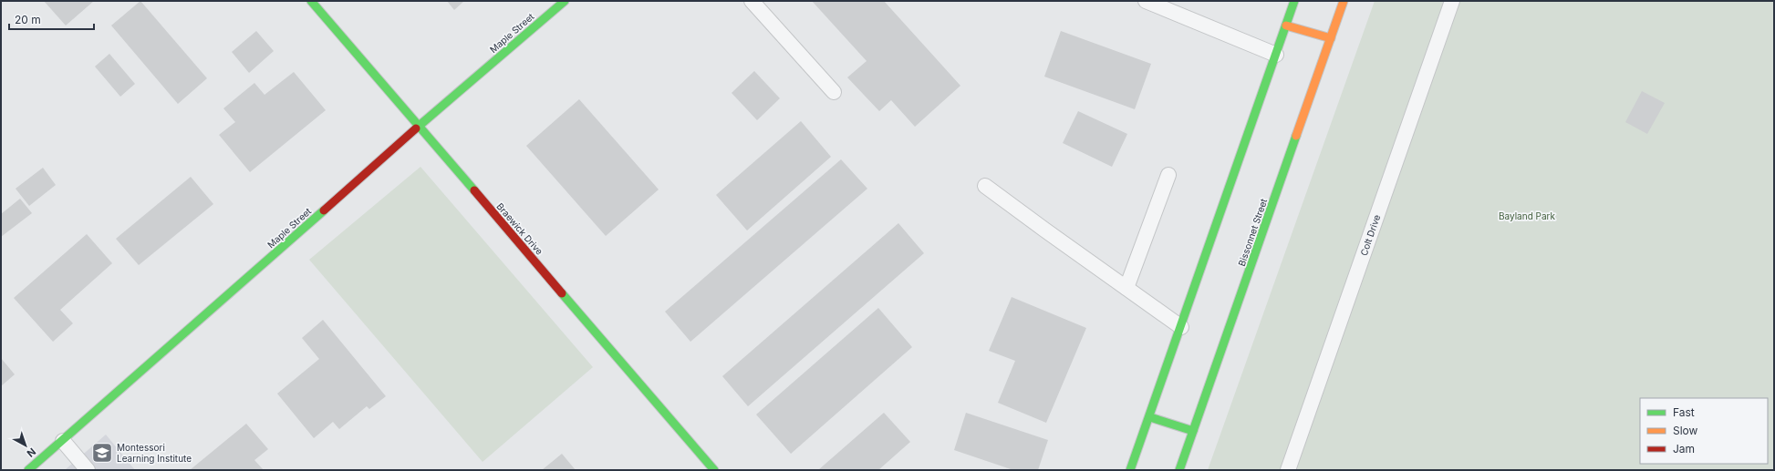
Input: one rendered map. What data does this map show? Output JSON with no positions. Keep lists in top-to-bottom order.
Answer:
{
  "streets": {
    "street": ["Maple Street", "Braewick Drive", "Bissonnet Street"],
    "lane": ["Colt Drive"]
  },
  "crossings": [
    ["Maple Street", "Braewick Drive"]
  ],
  "parks": ["Bayland Park"],
  "places": {
    "school or university": ["Montessori Learning Institute"]
  },
  "legend": ["Fast", "Slow", "Jam"],
  "scale_bar": "20 m",
  "north": "bottom right"
}
